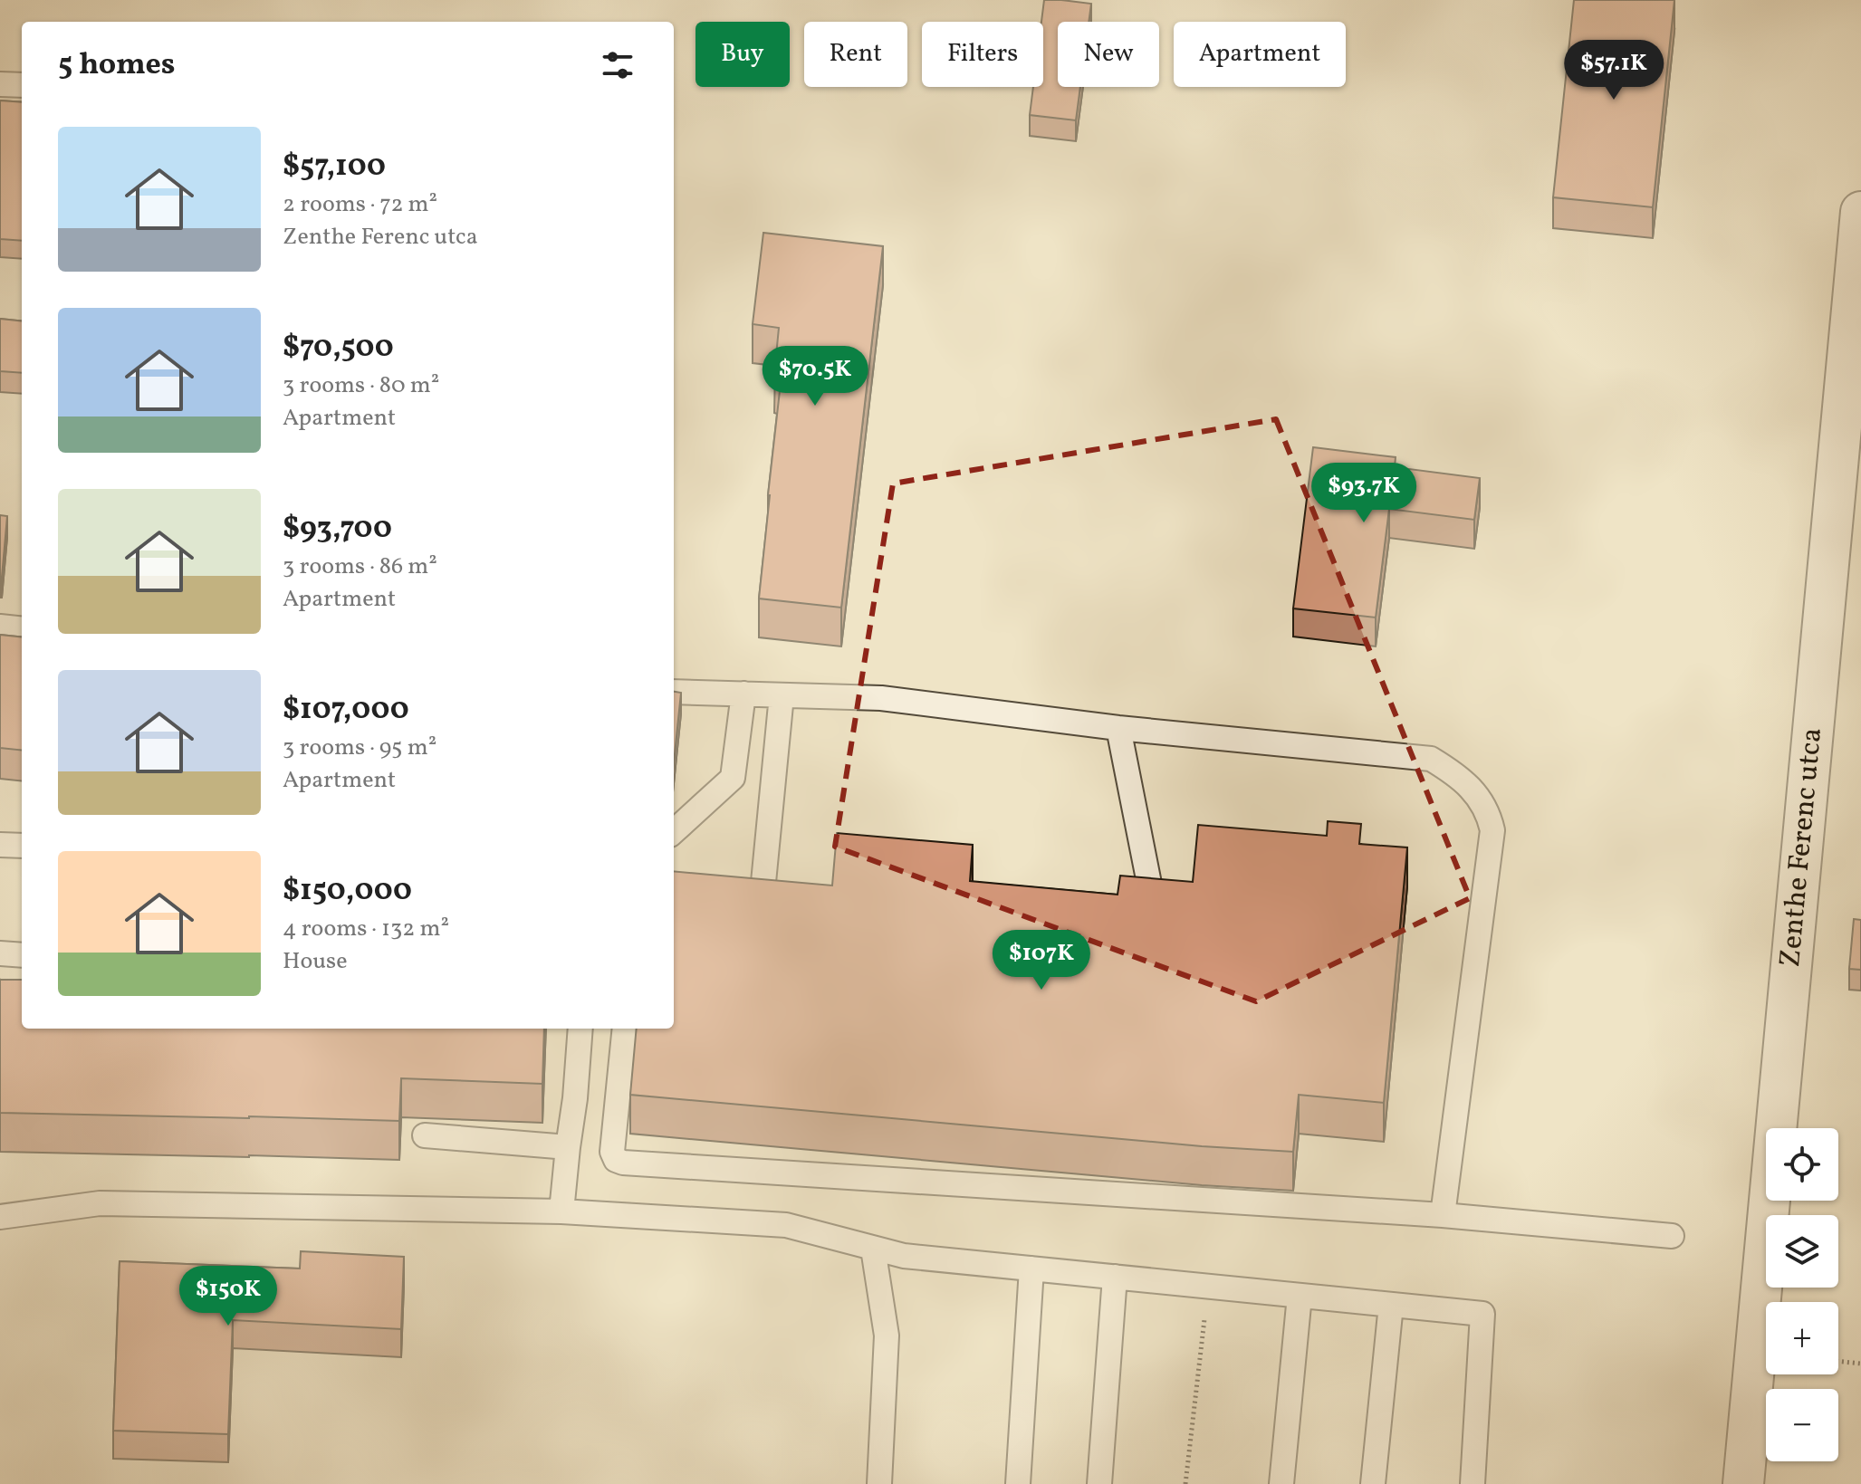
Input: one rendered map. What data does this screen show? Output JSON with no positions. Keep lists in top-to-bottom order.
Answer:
{
  "streets": {
    "street": ["Zenthe Ferenc utca"]
  },
  "page": {
    "chip": [
      "Buy",
      "Rent",
      "Filters",
      "New",
      "Apartment"
    ],
    "heading": "5 homes",
    "price": [
      "$57.1K",
      "$70.5K",
      "$93.7K",
      "$107K",
      "$150K"
    ],
    "list": [
      {
        "name": "$57,100",
        "note": "2 rooms · 72 m² · Zenthe Ferenc utca"
      },
      {
        "name": "$70,500",
        "note": "3 rooms · 80 m² · Apartment"
      },
      {
        "name": "$93,700",
        "note": "3 rooms · 86 m² · Apartment"
      },
      {
        "name": "$107,000",
        "note": "3 rooms · 95 m² · Apartment"
      },
      {
        "name": "$150,000",
        "note": "4 rooms · 132 m² · House"
      }
    ],
    "map_buttons": ["+", "−"]
  }
}
